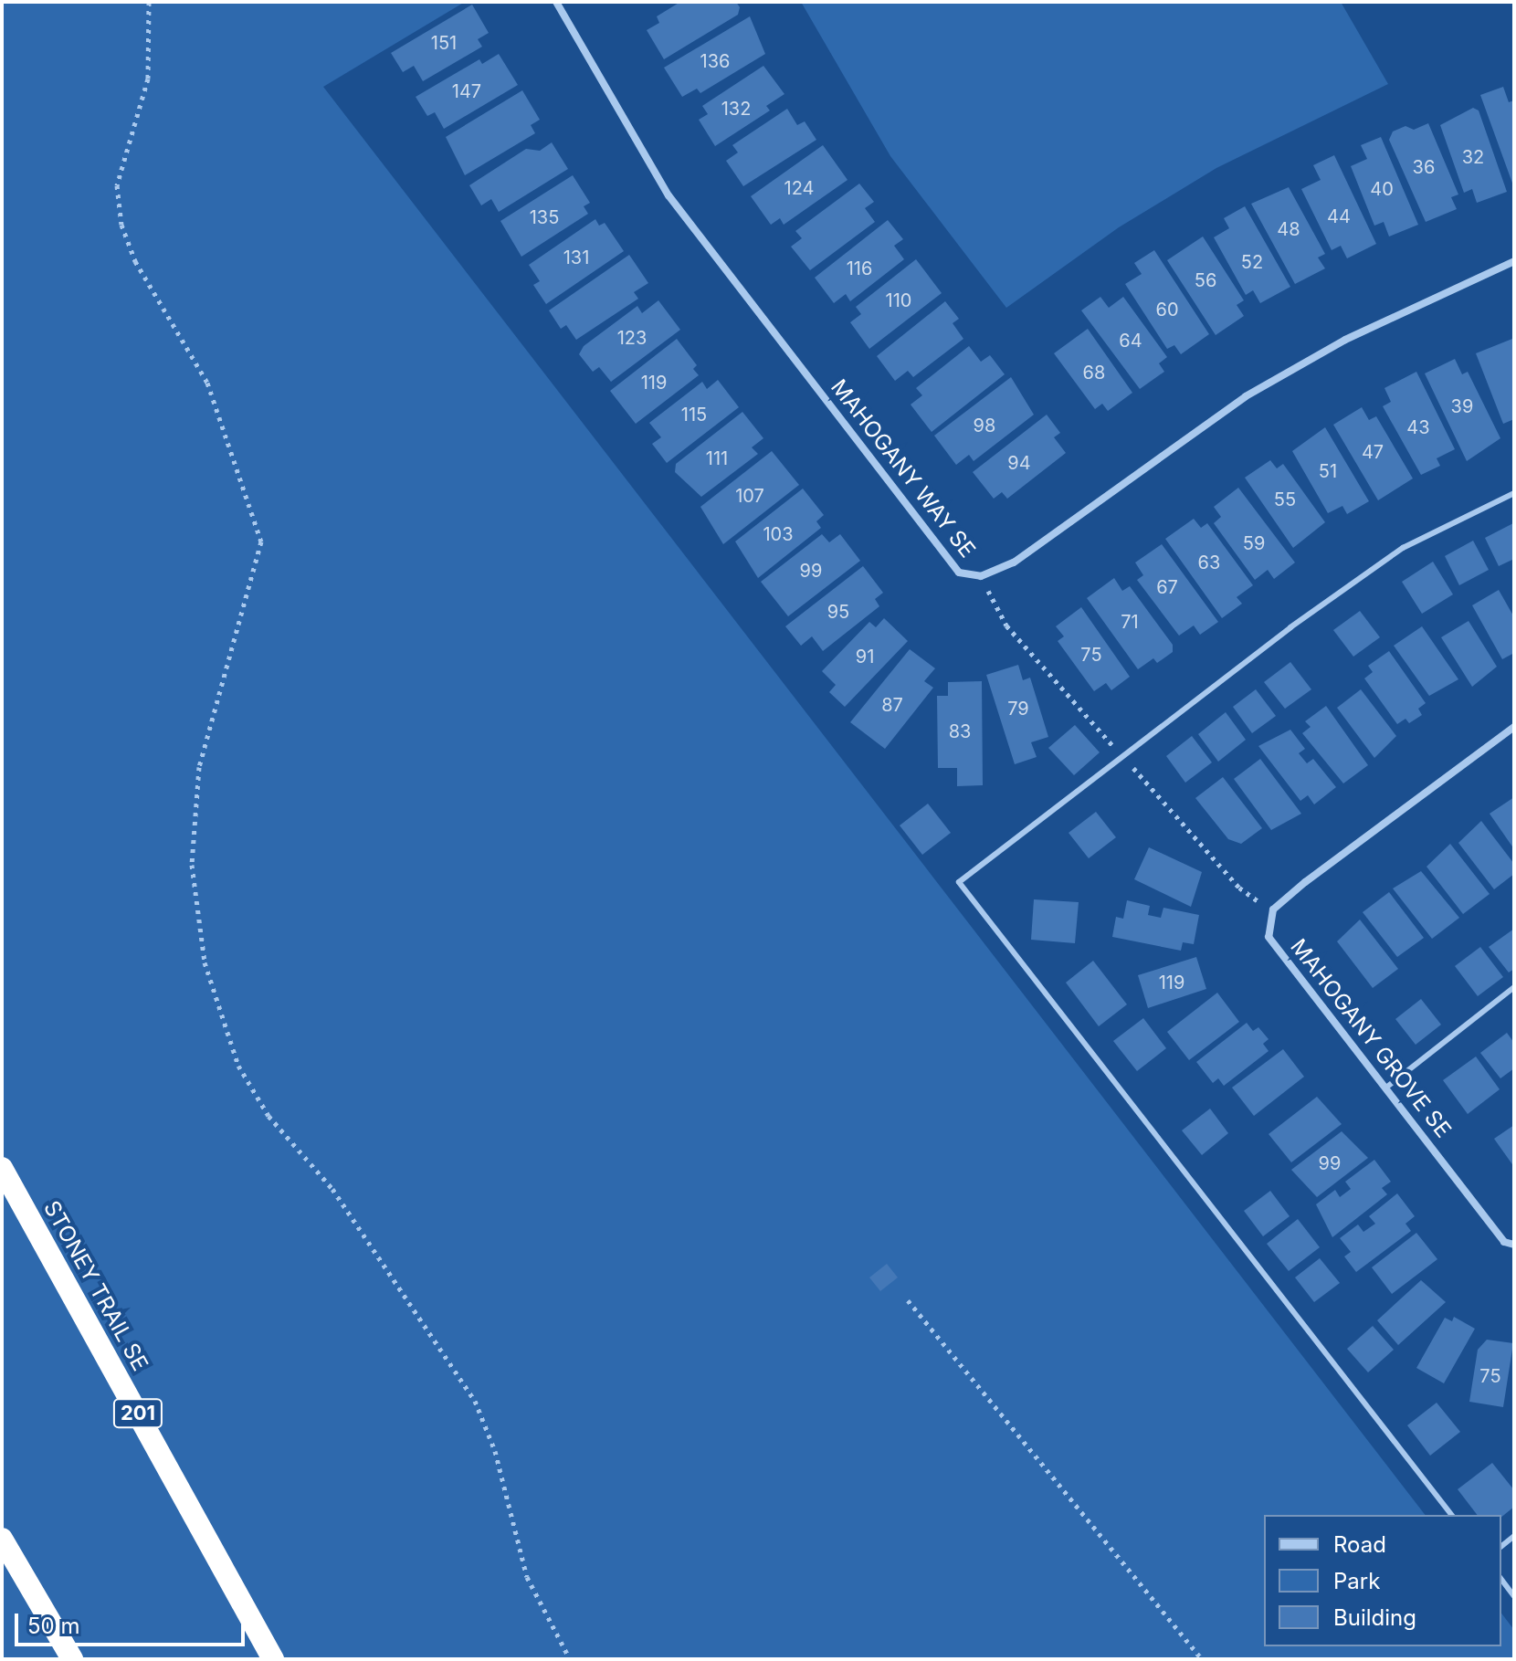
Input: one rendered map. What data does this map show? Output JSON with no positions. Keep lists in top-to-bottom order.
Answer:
{
  "streets": {
    "highway": ["STONEY TRAIL SE", "201"],
    "street": ["MAHOGANY WAY SE", "MAHOGANY GROVE SE"]
  },
  "house_numbers": [
    "151",
    "136",
    "147",
    "132",
    "32",
    "36",
    "124",
    "40",
    "44",
    "135",
    "48",
    "131",
    "52",
    "116",
    "56",
    "110",
    "60",
    "123",
    "64",
    "68",
    "119",
    "39",
    "115",
    "98",
    "43",
    "47",
    "111",
    "94",
    "51",
    "107",
    "55",
    "103",
    "59",
    "63",
    "99",
    "67",
    "95",
    "71",
    "75",
    "91",
    "87",
    "79",
    "83",
    "119",
    "99",
    "75"
  ],
  "legend": ["Road", "Park", "Building"],
  "scale_bar": "50 m"
}
